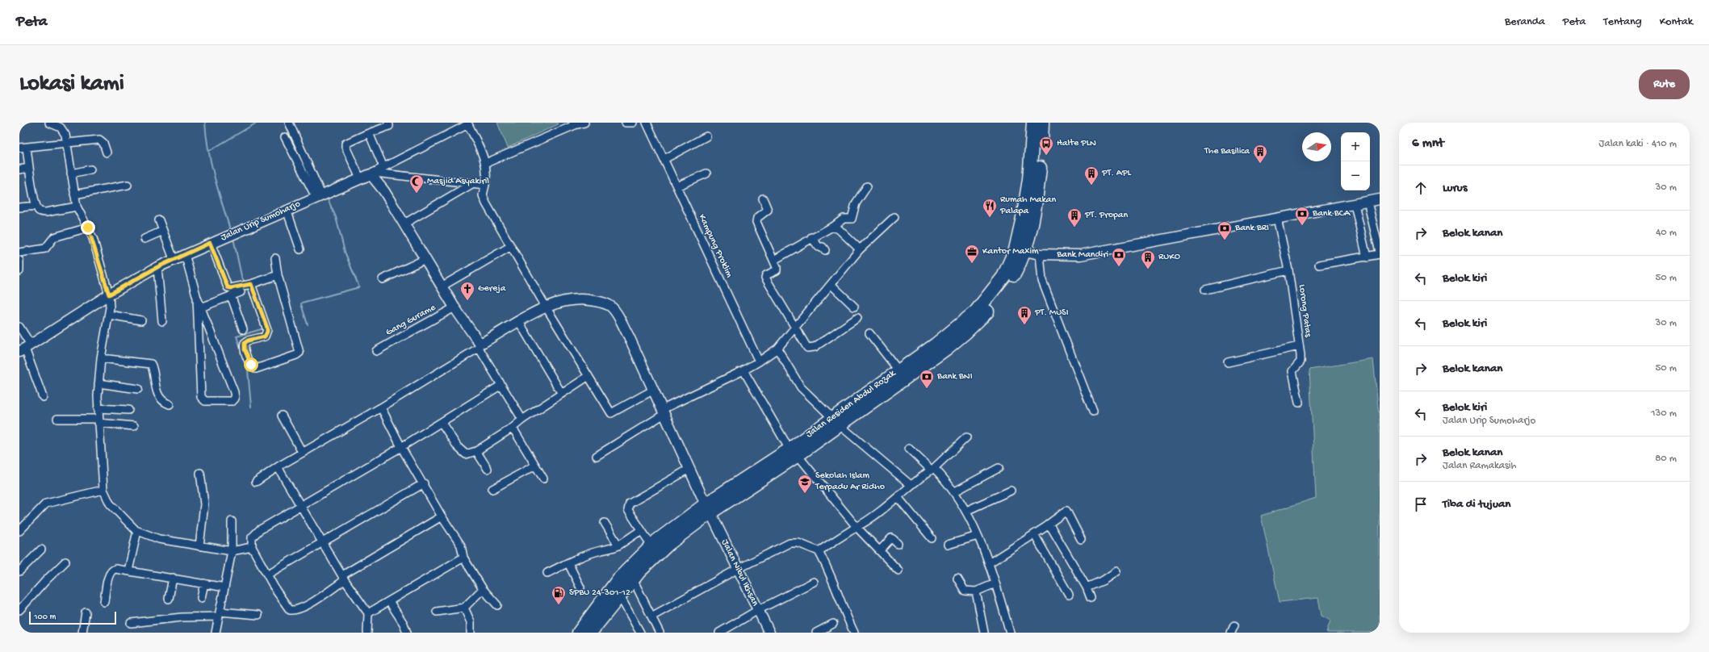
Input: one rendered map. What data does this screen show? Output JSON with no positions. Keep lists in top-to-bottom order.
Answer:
{
  "streets": {
    "highway": ["Jalan Residen Abdul Rozak"],
    "street": [
      "Jalan Urip Sumoharjo",
      "Kampung Proklim",
      "Lorong Patas",
      "Gang Gurame",
      "Jalan Nibul Ikhsan"
    ]
  },
  "crossings": [
    ["Jalan Residen Abdul Rozak", "Jalan Nibul Ikhsan"]
  ],
  "places": {
    "bus stop": ["Halte PLN"],
    "building": [
      "The Basilica",
      "PT. APL",
      "PT. Propan",
      "RUKO",
      "PT. MUSI"
    ],
    "mosque": ["Masjid Asyakiril"],
    "restaurant": ["Rumah Makan Palapa"],
    "bank": [
      "Bank BCA",
      "Bank BRI",
      "Bank Mandiri",
      "Bank BNI"
    ],
    "office": ["Kantor Maxim"],
    "church": ["Gereja"],
    "school or university": ["Sekolah Islam Terpadu Ar Ridho"],
    "fuel station": ["SPBU 24-301-12"]
  },
  "scale_bar": "100 m",
  "north": "right",
  "page": {
    "header": "Peta",
    "nav": [
      "Beranda",
      "Peta",
      "Tentang",
      "Kontak"
    ],
    "buttons": "Rute",
    "title": "Lokasi kami",
    "heading": ["6 mnt", "Jalan kaki · 410 m"],
    "map_buttons": ["+", "−"],
    "list": [
      ["Lurus", "30 m"],
      ["Belok kanan", "40 m"],
      ["Belok kiri", "50 m"],
      ["Belok kiri", "30 m"],
      ["Belok kanan", "50 m"],
      ["Belok kiri", "Jalan Urip Sumoharjo", "130 m"],
      ["Belok kanan", "Jalan Ramakasih", "80 m"],
      "Tiba di tujuan"
    ],
    "scale": "100 m"
  }
}
